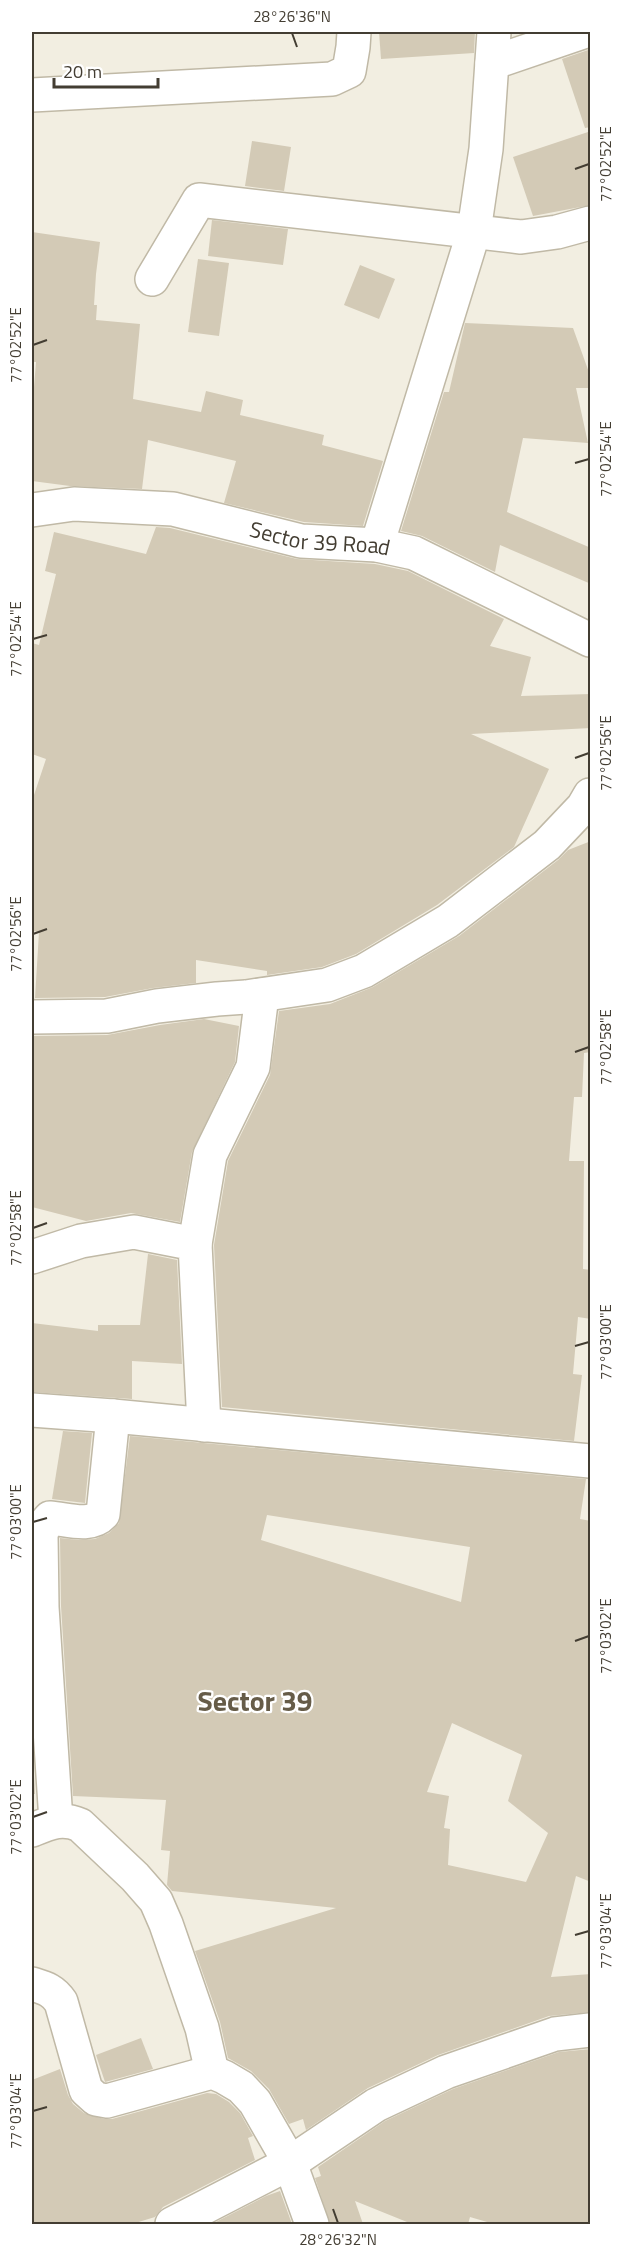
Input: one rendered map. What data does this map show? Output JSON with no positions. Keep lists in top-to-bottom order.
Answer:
{
  "streets": {
    "street": ["Sector 39 Road"]
  },
  "districts": ["Sector 39"],
  "scale_bar": "20 m",
  "coordinates": [
    "28°26'36\"N",
    "77°02'52\"E",
    "77°02'54\"E",
    "77°02'56\"E",
    "77°02'58\"E",
    "77°03'00\"E",
    "77°03'02\"E",
    "77°03'04\"E",
    "28°26'32\"N"
  ]
}
